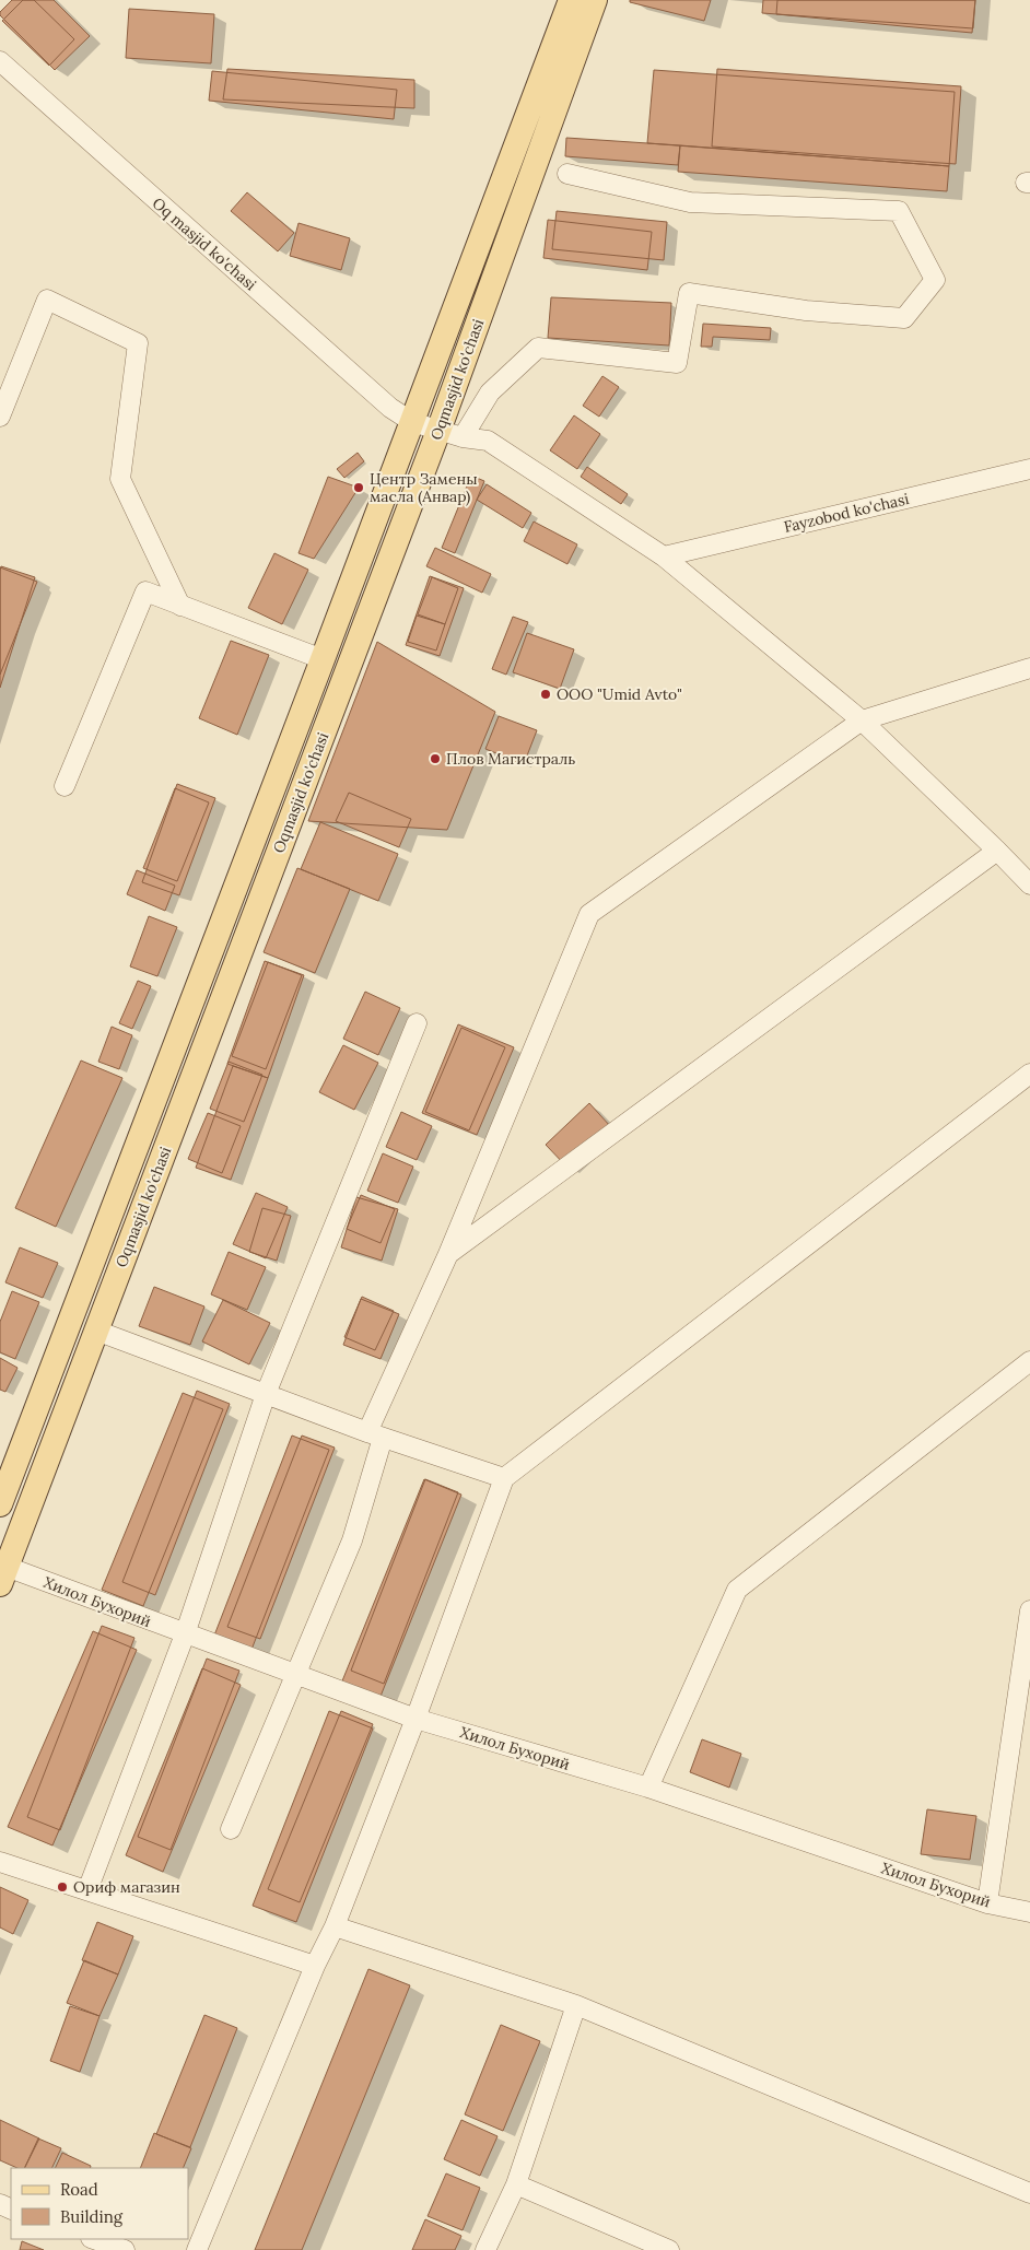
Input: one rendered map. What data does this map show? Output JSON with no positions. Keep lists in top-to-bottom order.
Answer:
{
  "streets": {
    "main road": ["Oqmasjid ko'chasi"],
    "street": ["Oq masjid ko'chasi", "Fayzobod ko'chasi", "Хилол Бухорий"]
  },
  "crossings": [
    ["Oq masjid ko'chasi", "Oqmasjid ko'chasi"],
    ["Oqmasjid ko'chasi", "Хилол Бухорий"]
  ],
  "places": [
    "Центр Замены масла (Анвар)",
    "ООО \"Umid Avto\"",
    "Плов Магистраль",
    "Ориф магазин"
  ],
  "legend": ["Road", "Building"]
}
